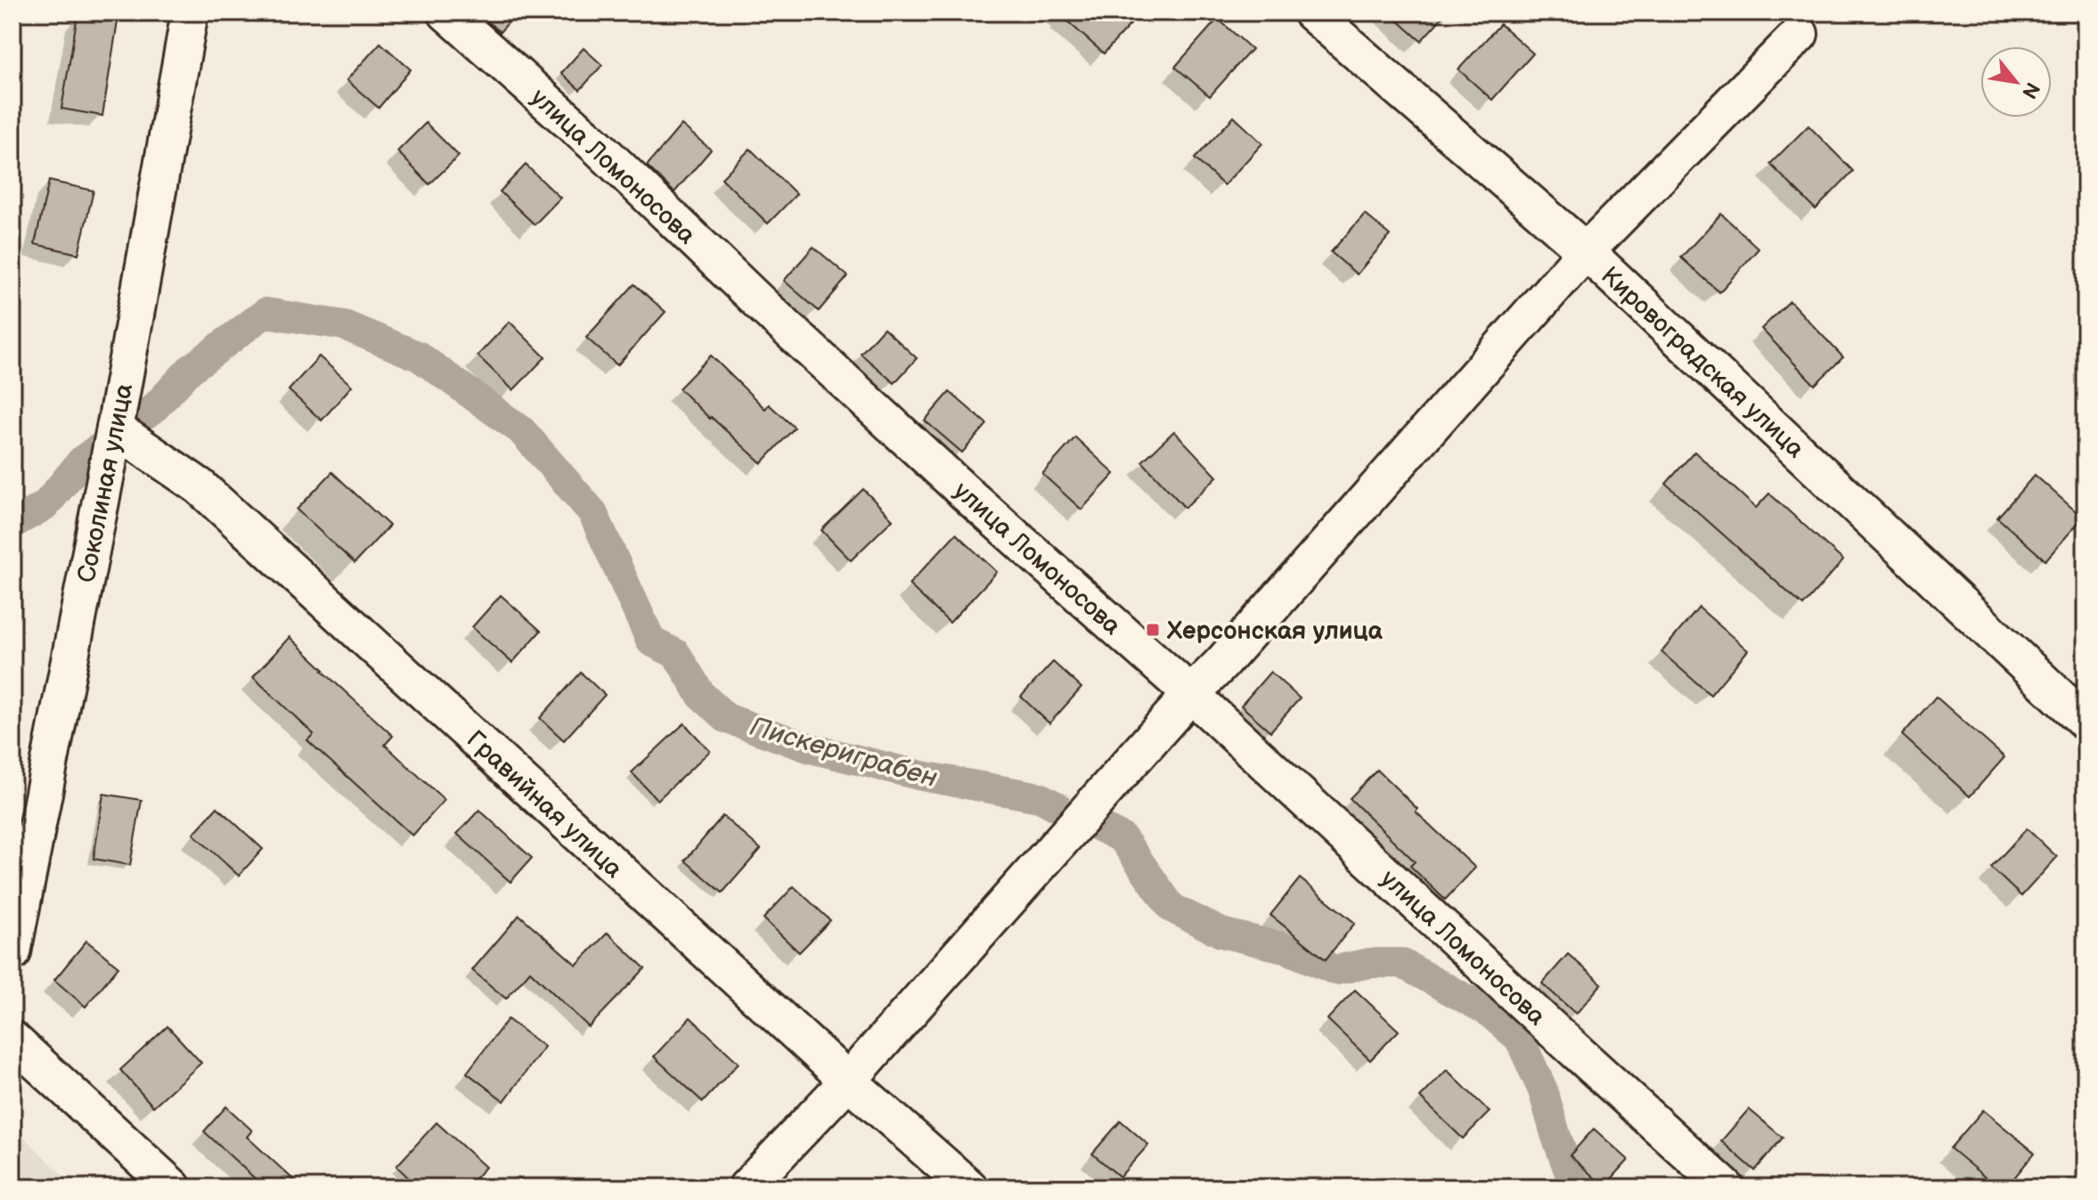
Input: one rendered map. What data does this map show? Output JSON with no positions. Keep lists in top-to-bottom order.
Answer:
{
  "streets": {
    "street": [
      "улица Ломоносова",
      "Кировоградская улица",
      "Соколиная улица",
      "Гравийная улица"
    ]
  },
  "crossings": [
    ["Соколиная улица", "Гравийная улица"]
  ],
  "water": ["Пискериграбен"],
  "places": {
    "transit": ["Херсонская улица"]
  },
  "north": "bottom right"
}
